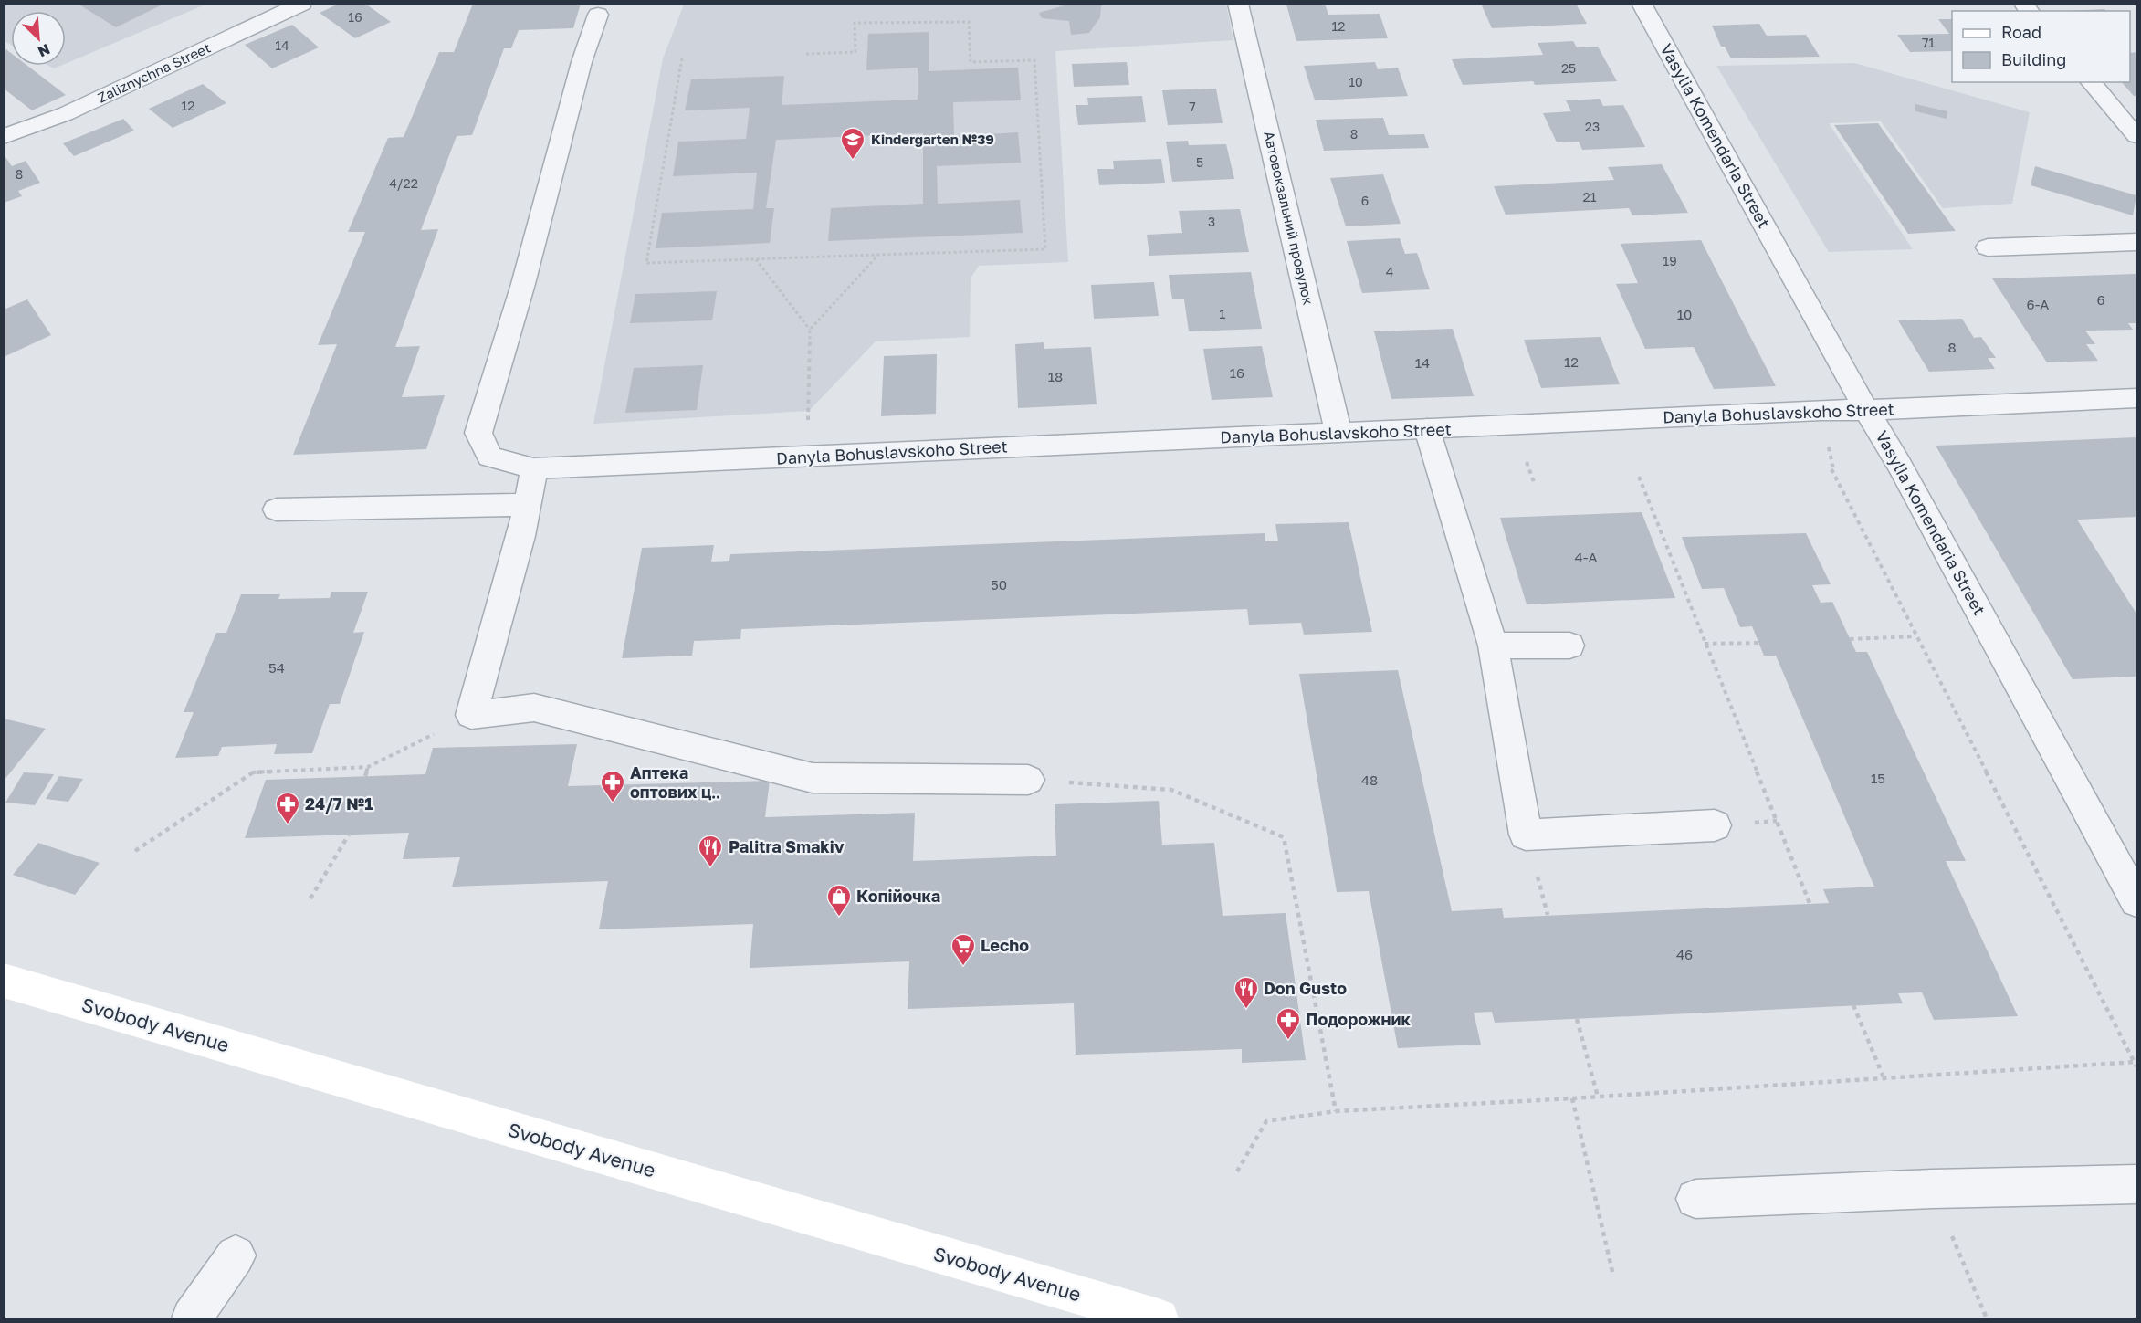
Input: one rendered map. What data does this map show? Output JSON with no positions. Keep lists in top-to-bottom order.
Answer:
{
  "streets": {
    "main road": ["Svobody Avenue"],
    "street": [
      "Zaliznychna Street",
      "Vasylia Komendaria Street",
      "Автовокзальний провулок",
      "Danyla Bohuslavskoho Street"
    ]
  },
  "crossings": [
    ["Vasylia Komendaria Street", "Danyla Bohuslavskoho Street"],
    ["Автовокзальний провулок", "Danyla Bohuslavskoho Street"]
  ],
  "places": {
    "school or university": ["Kindergarten №39"],
    "pharmacy": ["Аптека оптових ц‥", "24/7 №1", "Подорожник"],
    "restaurant": ["Palitra Smakiv", "Don Gusto"],
    "shop": ["Копійочка"],
    "supermarket": ["Lecho"]
  },
  "house_numbers": [
    "16",
    "12",
    "71",
    "14",
    "25",
    "10",
    "12",
    "7",
    "23",
    "8",
    "5",
    "8",
    "4/22",
    "21",
    "6",
    "3",
    "19",
    "4",
    "6",
    "6-А",
    "1",
    "10",
    "8",
    "12",
    "14",
    "16",
    "18",
    "4-А",
    "50",
    "54",
    "15",
    "48",
    "46"
  ],
  "legend": ["Road", "Building"],
  "north": "bottom right"
}
